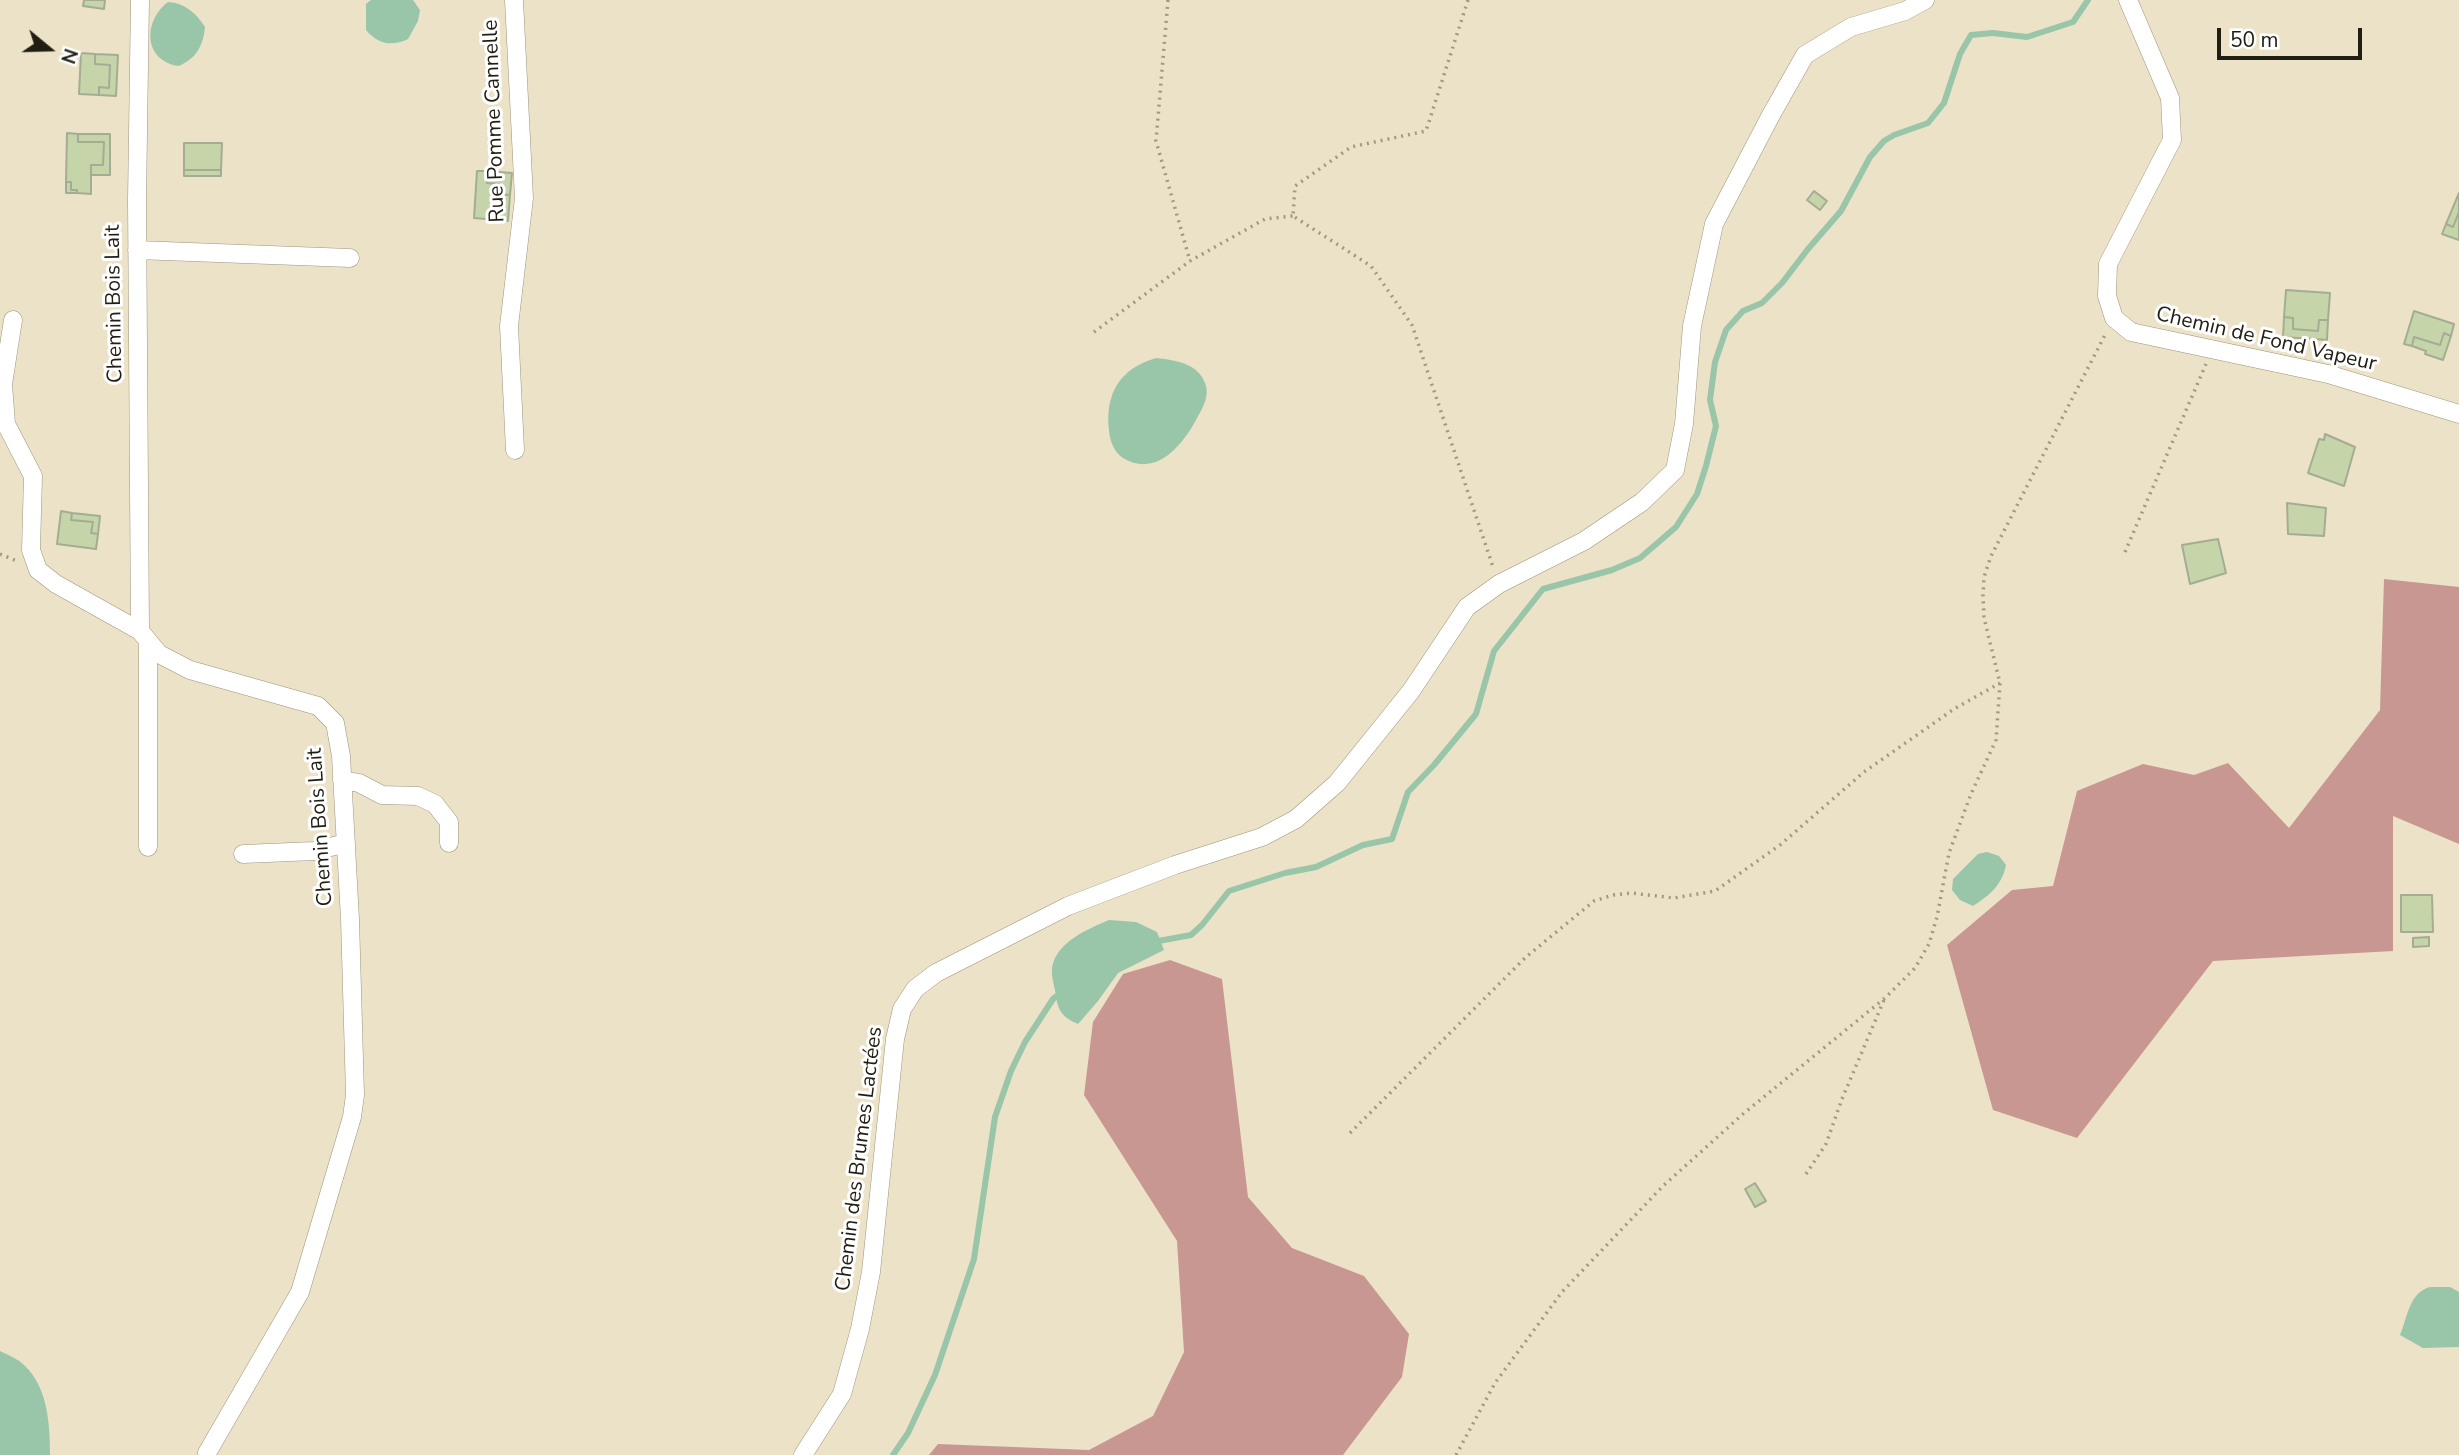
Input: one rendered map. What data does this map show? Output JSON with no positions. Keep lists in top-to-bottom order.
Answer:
{
  "streets": {
    "street": [
      "Rue Pomme Cannelle",
      "Chemin Bois Lait",
      "Chemin de Fond Vapeur",
      "Chemin des Brumes Lactées"
    ]
  },
  "scale_bar": "50 m",
  "north": "right"
}
